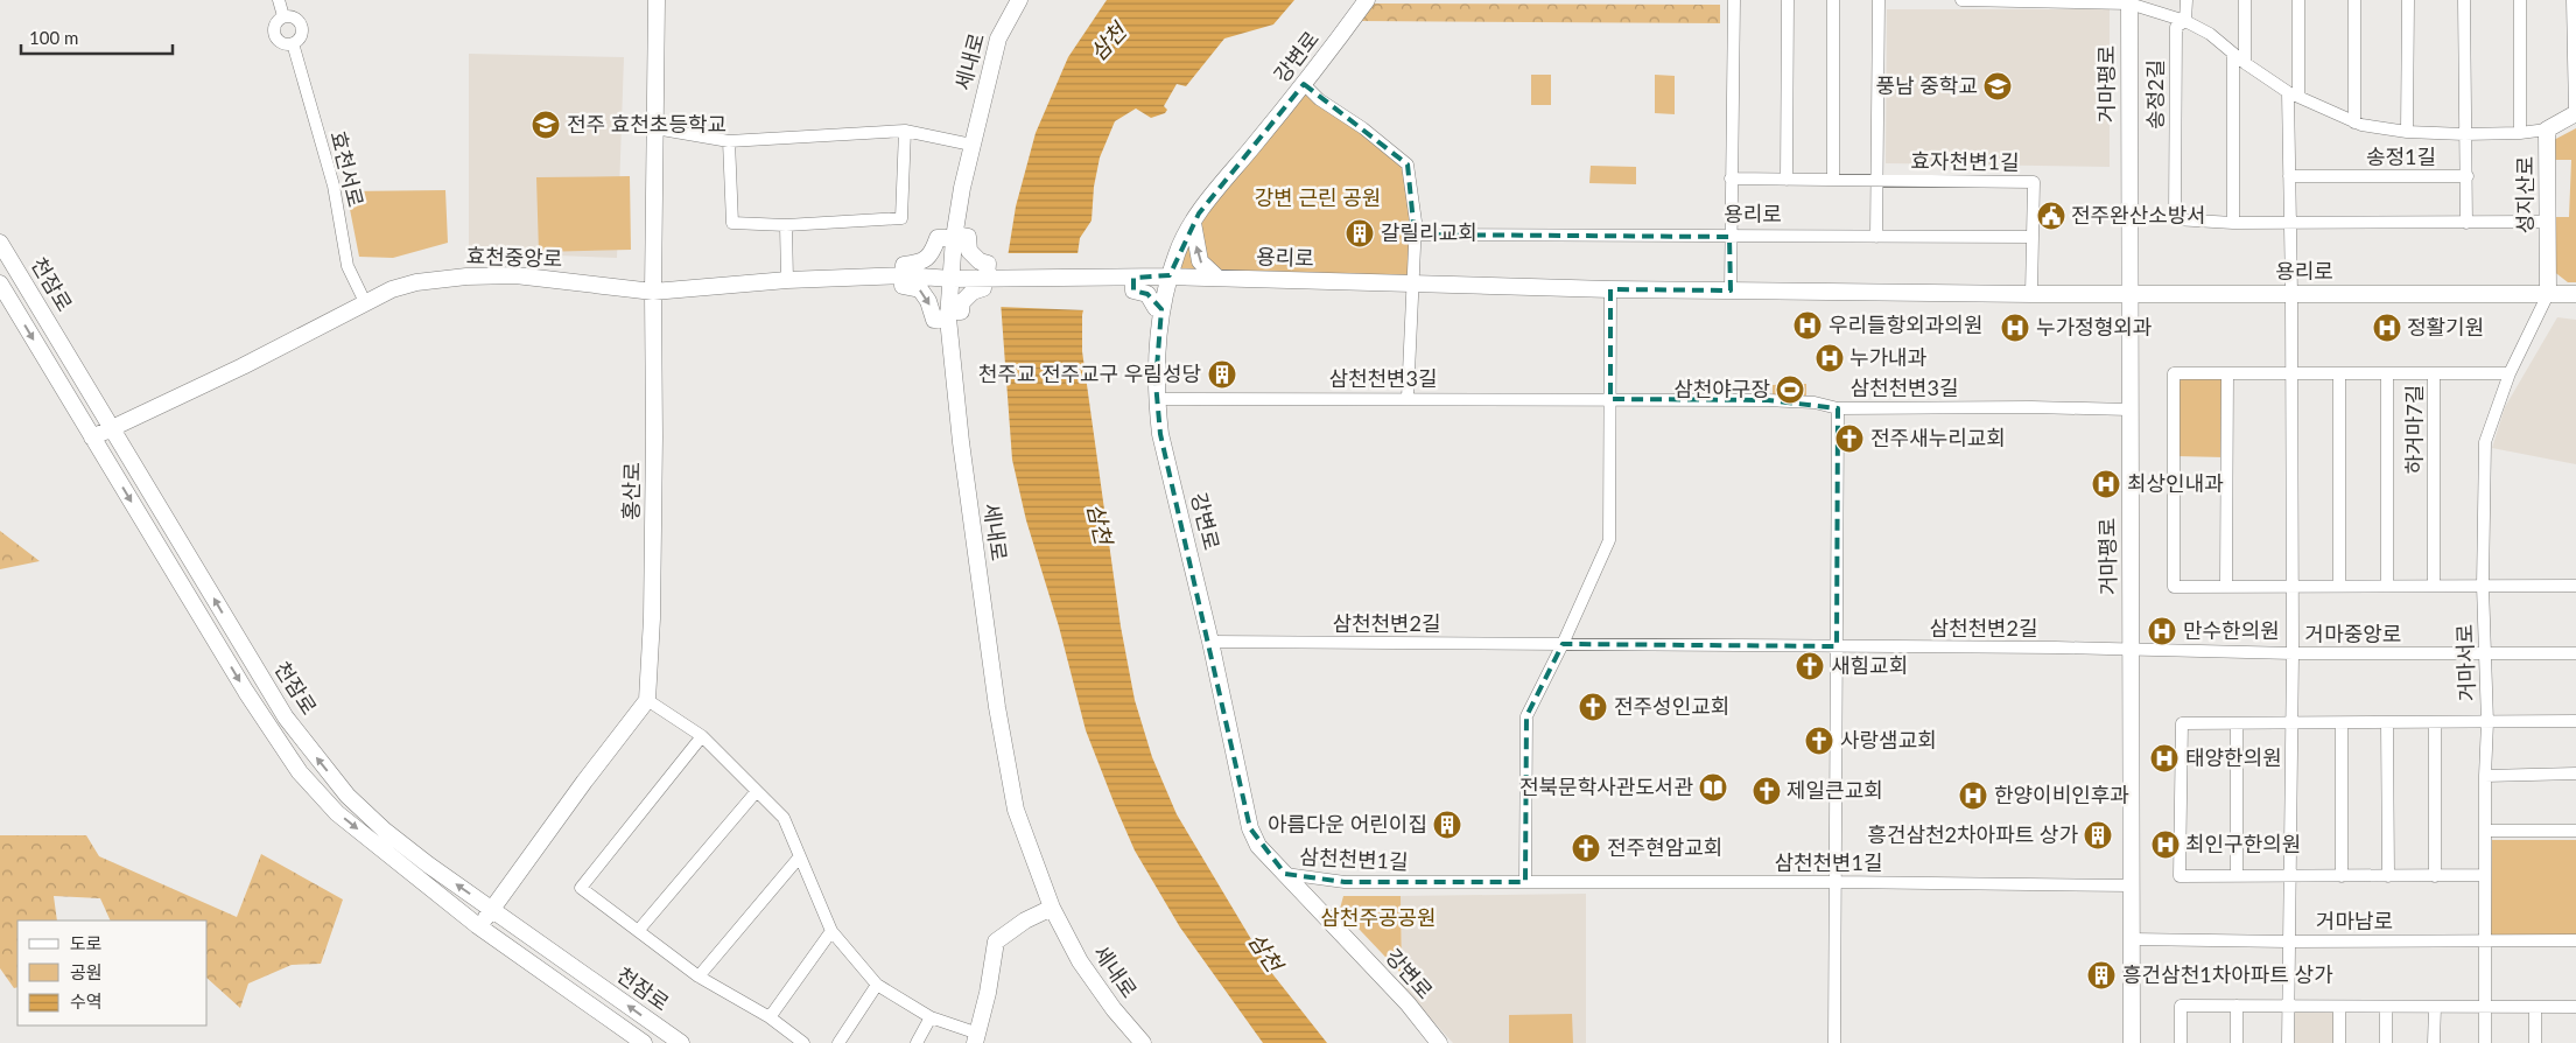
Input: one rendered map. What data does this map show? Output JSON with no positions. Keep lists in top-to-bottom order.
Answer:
{
  "streets": {
    "street": [
      "강변로",
      "세내로",
      "거마평로",
      "송정2길",
      "송정1길",
      "효자천변1길",
      "효천서로",
      "성지산로",
      "용리로",
      "효천중앙로",
      "천잠로",
      "삼천천변3길",
      "하거마7길",
      "홍산로",
      "삼천천변2길",
      "거마중앙로",
      "거마서로",
      "삼천천변1길",
      "거마남로"
    ]
  },
  "crossings": [
    ["강변로", "용리로"],
    ["강변로", "삼천천변3길"],
    ["강변로", "삼천천변2길"],
    ["강변로", "삼천천변1길"],
    ["세내로", "효천중앙로"],
    ["거마평로", "용리로"],
    ["거마평로", "삼천천변3길"],
    ["거마평로", "삼천천변2길"],
    ["거마평로", "거마중앙로"],
    ["거마평로", "삼천천변1길"],
    ["거마평로", "거마남로"],
    ["효자천변1길", "용리로"],
    ["효천서로", "효천중앙로"],
    ["성지산로", "용리로"],
    ["성지산로", "거마서로"],
    ["용리로", "효천중앙로"],
    ["용리로", "거마서로"],
    ["효천중앙로", "천잠로"],
    ["효천중앙로", "홍산로"],
    ["하거마7길", "거마서로"],
    ["삼천천변2길", "거마중앙로"],
    ["거마중앙로", "거마서로"],
    ["거마서로", "거마남로"]
  ],
  "water": ["삼천"],
  "parks": ["강변 근린 공원", "삼천주공공원"],
  "places": {
    "school or university": ["풍남 중학교", "전주 효천초등학교"],
    "public building": ["전주완산소방서"],
    "building": [
      "갈릴리교회",
      "천주교 전주교구 우림성당",
      "아름다운 어린이집",
      "흥건삼천2차아파트 상가",
      "흥건삼천1차아파트 상가"
    ],
    "hospital": [
      "우리들항외과의원",
      "누가정형외과",
      "정활기원",
      "누가내과",
      "최상인내과",
      "만수한의원",
      "태양한의원",
      "한양이비인후과",
      "최인구한의원"
    ],
    "sports": ["삼천야구장"],
    "church": [
      "전주새누리교회",
      "새힘교회",
      "전주성인교회",
      "사랑샘교회",
      "제일큰교회",
      "전주현암교회"
    ],
    "library": ["전북문학사관도서관"]
  },
  "legend": ["도로", "공원", "수역"],
  "scale_bar": "100 m"
}
